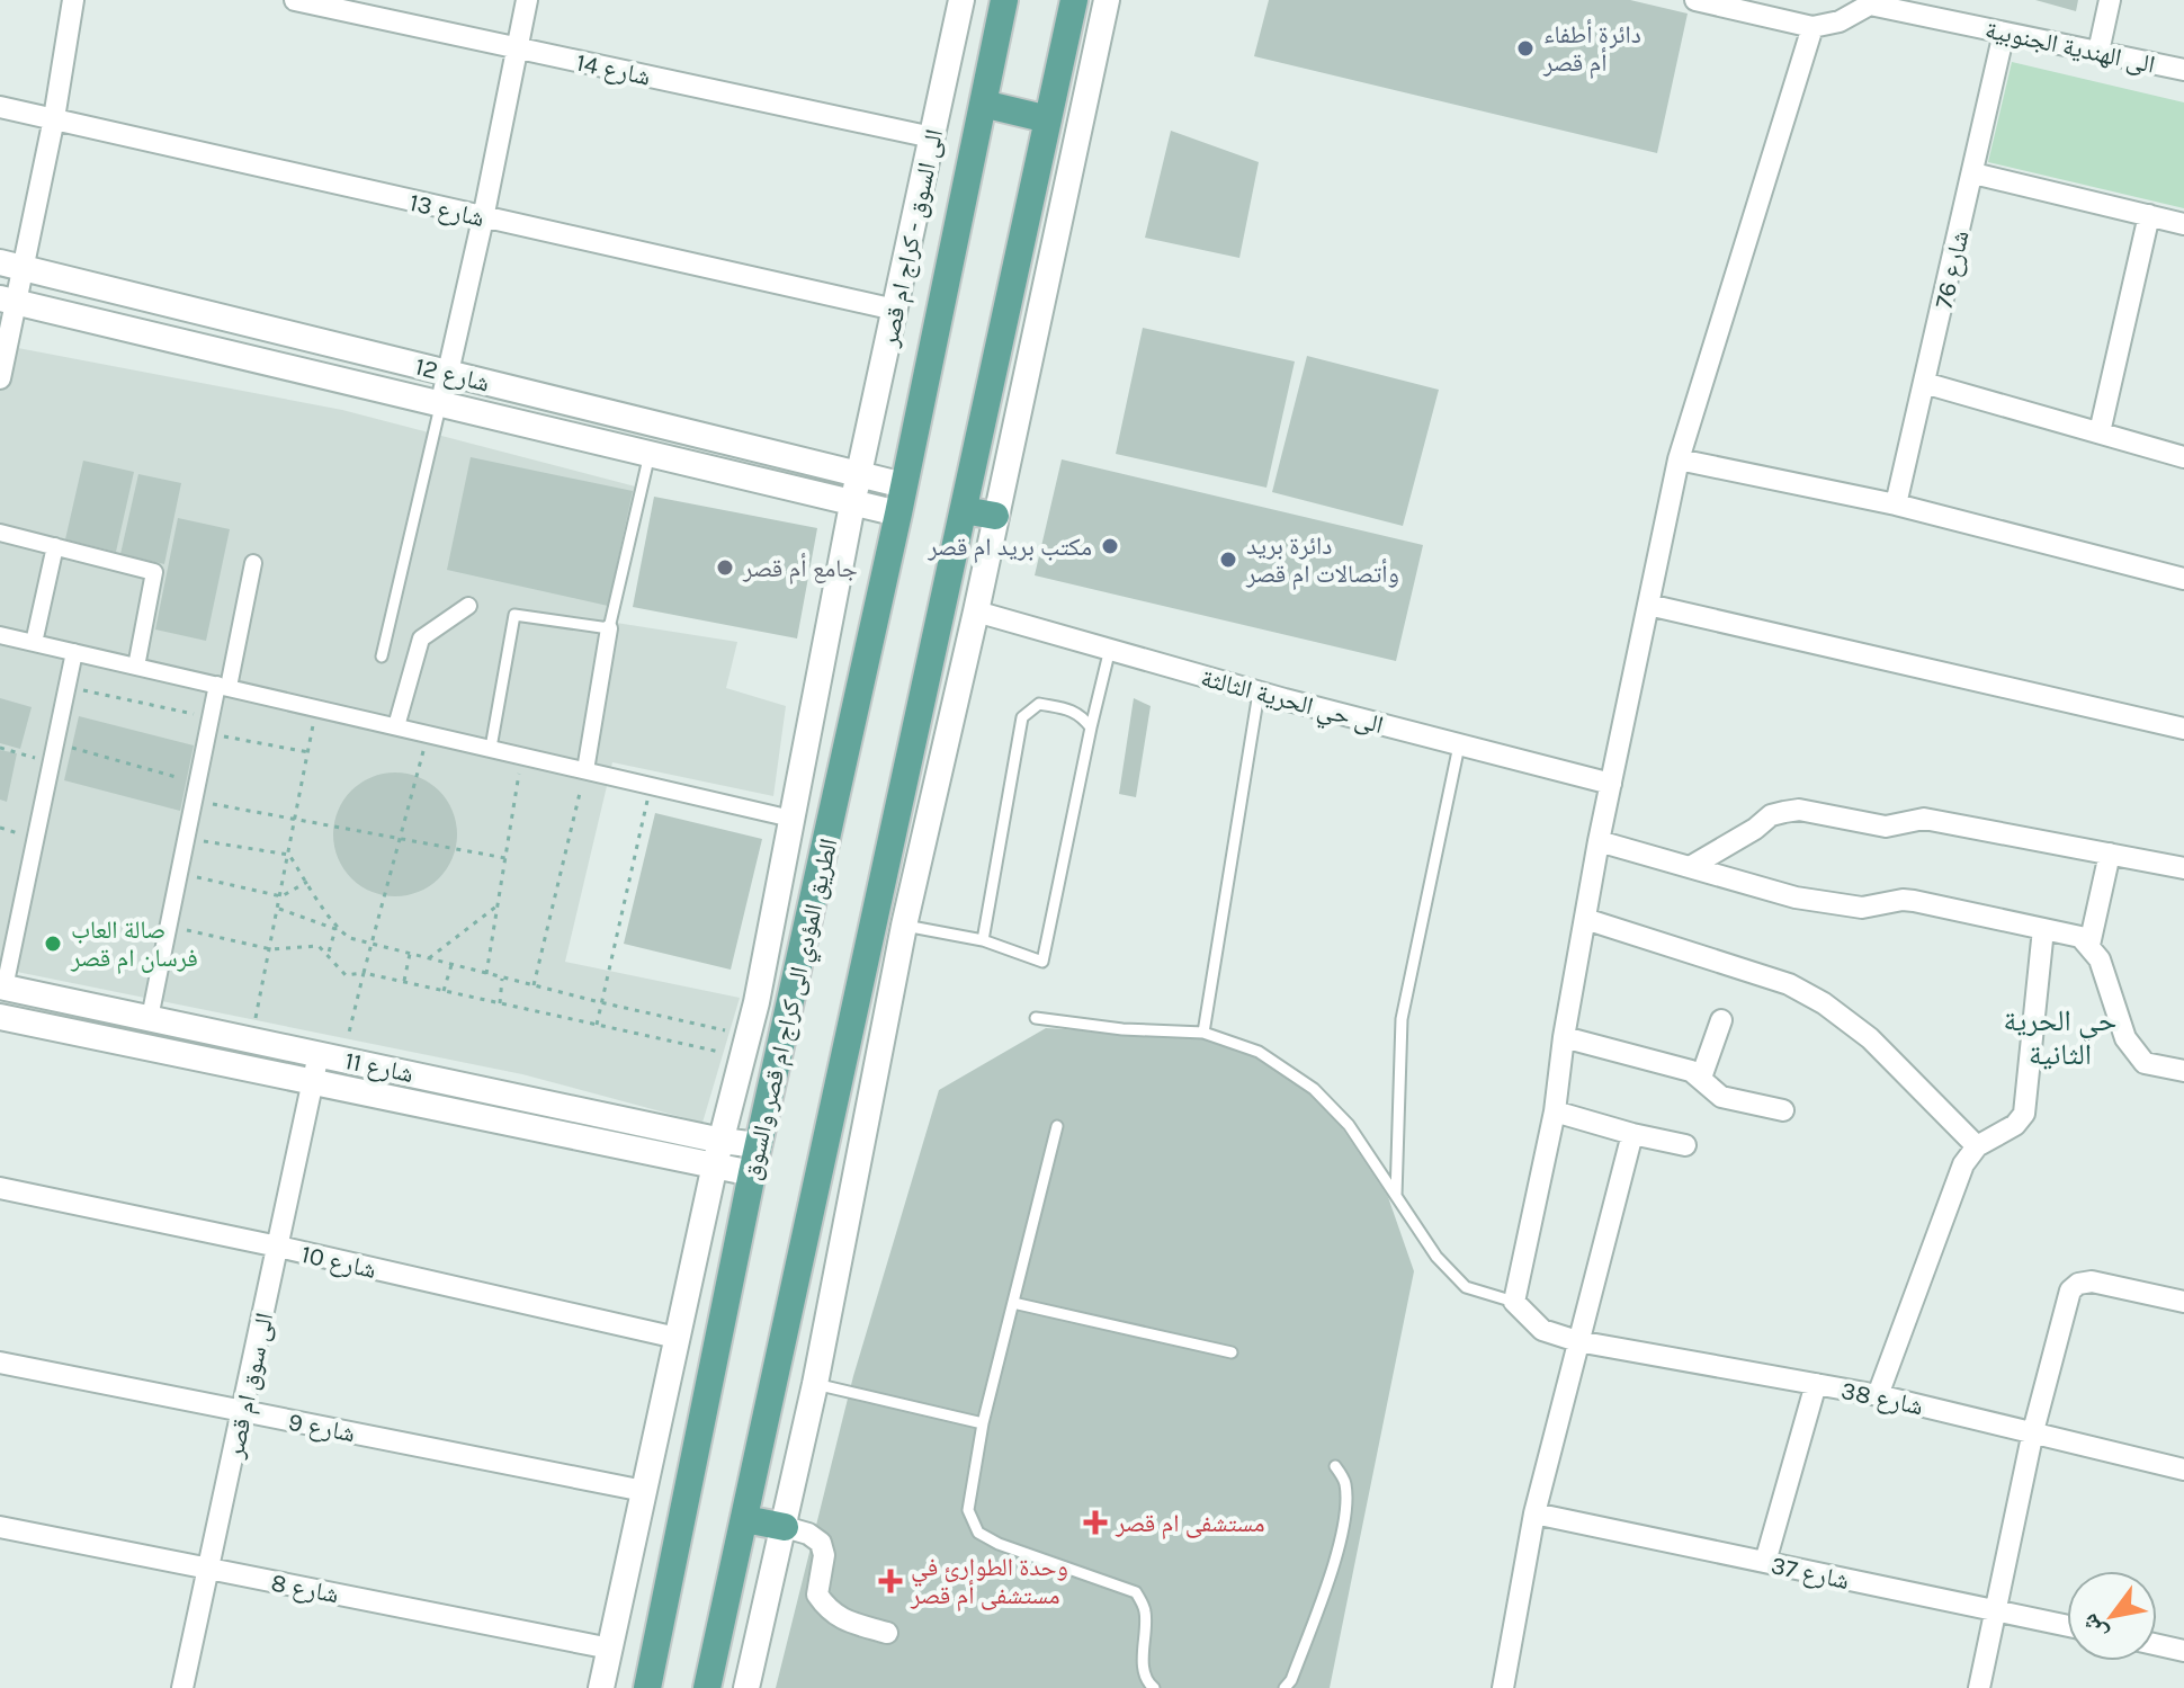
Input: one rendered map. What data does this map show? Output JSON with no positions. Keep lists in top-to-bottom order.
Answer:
{
  "streets": {
    "main road": ["الطريق المؤدي الى كراج ام قصر والسوق"],
    "street": [
      "الى الهندية الجنوبية",
      "شارع 14",
      "شارع 13",
      "الى السوق - كراج ام قصر",
      "شارع 76",
      "شارع 12",
      "الى حي الحرية الثالثة",
      "شارع 11",
      "شارع 10",
      "الى سوق ام قصر",
      "شارع 38",
      "شارع 9",
      "شارع 37",
      "شارع 8"
    ]
  },
  "crossings": [
    ["الى الهندية الجنوبية", "شارع 76"],
    ["شارع 14", "الى السوق - كراج ام قصر"],
    ["شارع 13", "الى السوق - كراج ام قصر"],
    ["الى السوق - كراج ام قصر", "شارع 12"],
    ["الى السوق - كراج ام قصر", "شارع 11"],
    ["الى السوق - كراج ام قصر", "شارع 10"],
    ["الى السوق - كراج ام قصر", "شارع 9"],
    ["الى السوق - كراج ام قصر", "شارع 8"],
    ["شارع 12", "الطريق المؤدي الى كراج ام قصر والسوق"],
    ["الطريق المؤدي الى كراج ام قصر والسوق", "شارع 11"],
    ["شارع 11", "الى سوق ام قصر"],
    ["شارع 10", "الى سوق ام قصر"],
    ["الى سوق ام قصر", "شارع 9"],
    ["الى سوق ام قصر", "شارع 8"]
  ],
  "districts": ["حي الحرية الثانية"],
  "places": {
    "other": [
      "دائرة أطفاء أم قصر",
      "مكتب بريد ام قصر",
      "دائرة بريد وأتصالات ام قصر",
      "جامع أم قصر",
      "صالة العاب فرسان ام قصر"
    ],
    "health": ["مستشفى ام قصر", "وحدة الطوارئ في مستشفى أم قصر"]
  },
  "north": "bottom left"
}
